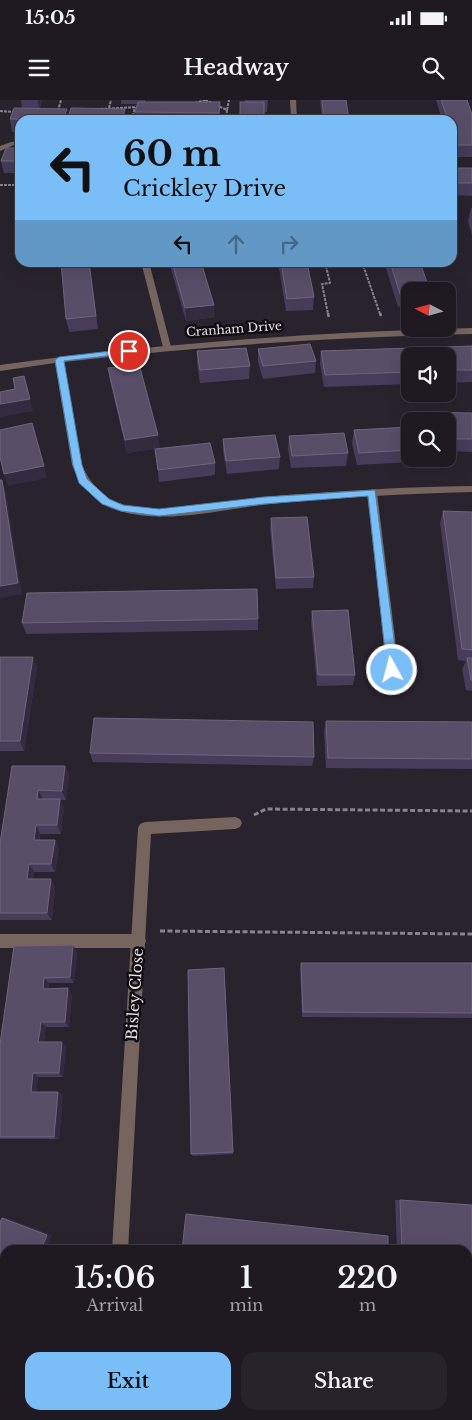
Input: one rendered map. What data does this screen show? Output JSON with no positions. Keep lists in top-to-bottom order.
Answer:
{
  "streets": {
    "street": ["Cranham Drive", "Bisley Close"]
  },
  "north": "left",
  "page": {
    "status": "15:05",
    "header": "Headway",
    "turn": ["60 m", "Crickley Drive"],
    "eta": [
      "15:06",
      "Arrival",
      "1",
      "min",
      "220",
      "m"
    ],
    "buttons": ["Exit", "Share"]
  }
}
